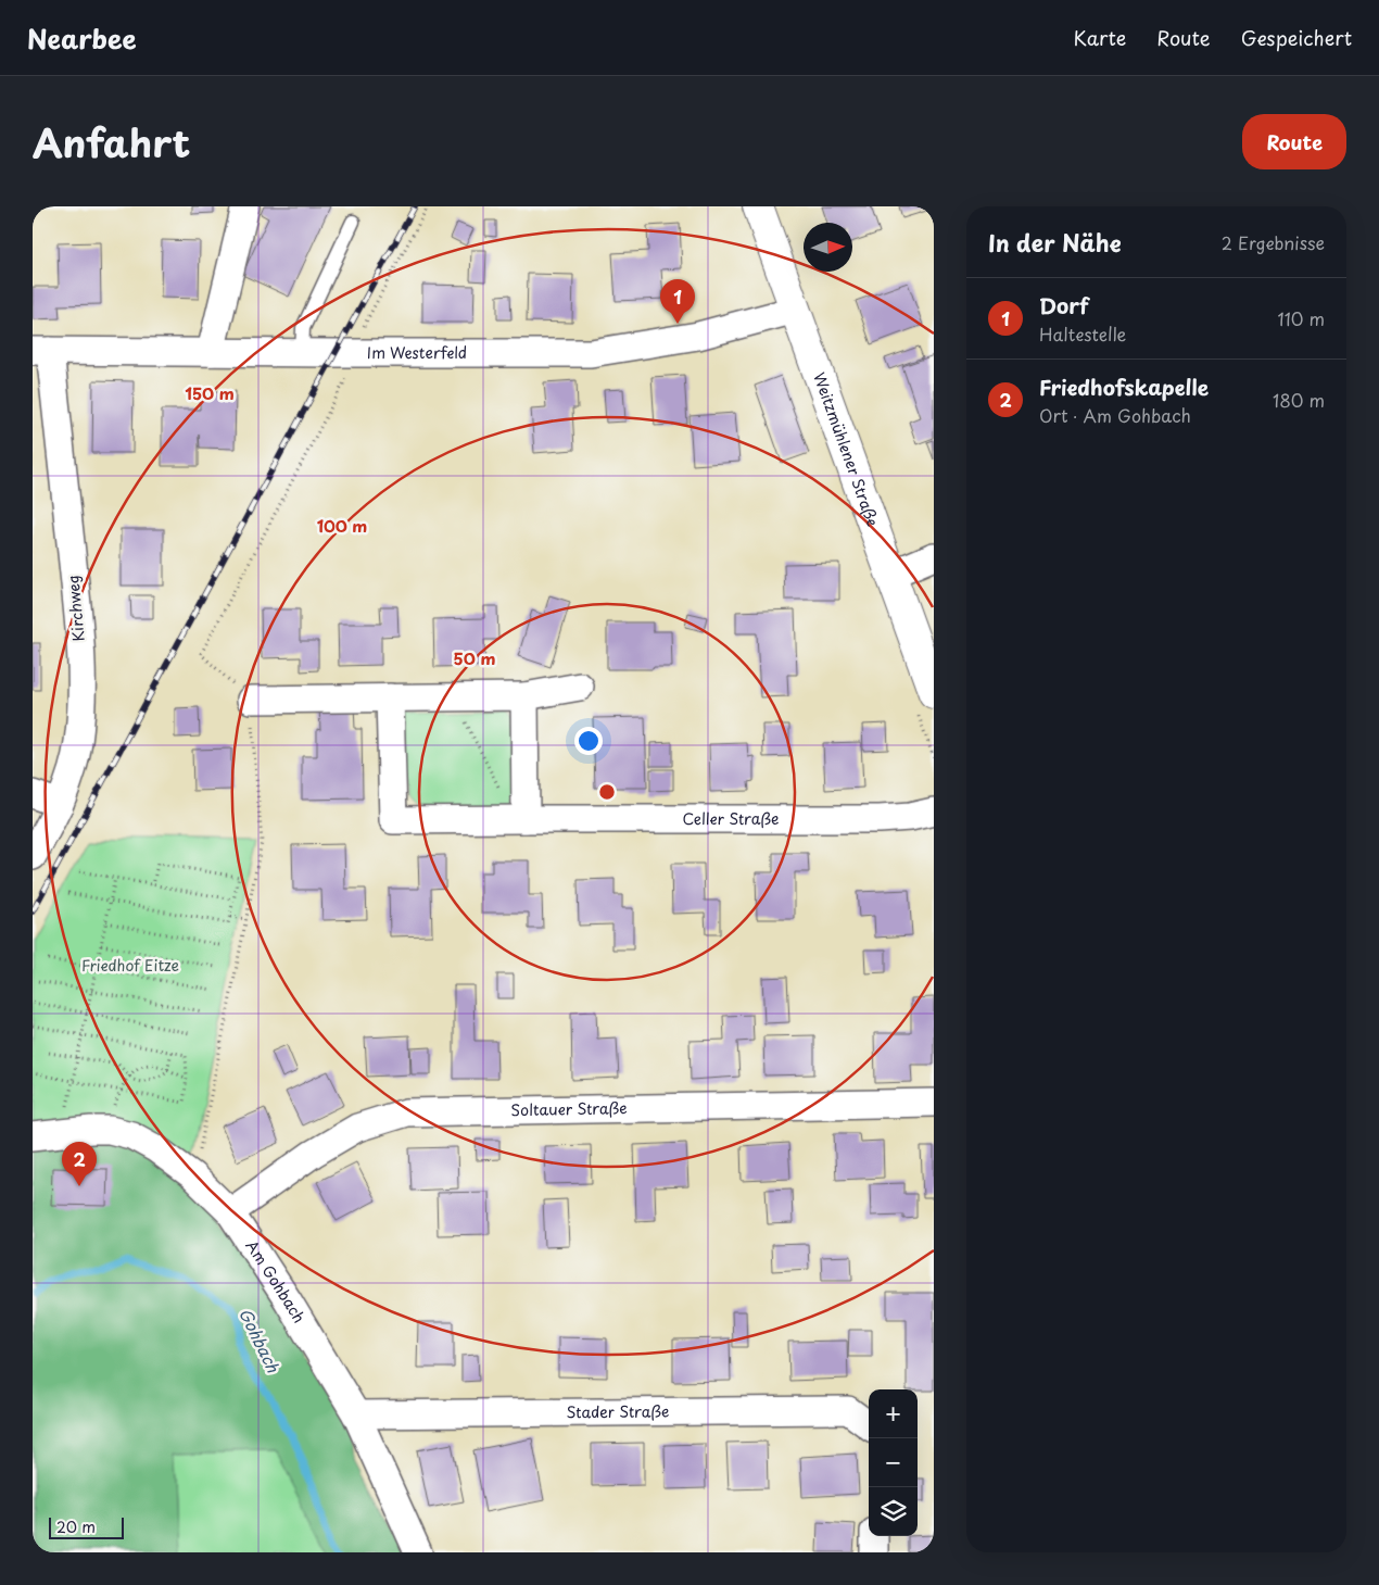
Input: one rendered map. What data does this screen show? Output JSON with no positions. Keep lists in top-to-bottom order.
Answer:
{
  "streets": {
    "street": [
      "Im Westerfeld",
      "Weitzmühlener Straße",
      "Kirchweg",
      "Celler Straße",
      "Soltauer Straße",
      "Am Gohbach",
      "Stader Straße"
    ]
  },
  "crossings": [
    ["Im Westerfeld", "Weitzmühlener Straße"],
    ["Im Westerfeld", "Kirchweg"],
    ["Soltauer Straße", "Am Gohbach"],
    ["Am Gohbach", "Stader Straße"]
  ],
  "water": ["Gohbach"],
  "parks": ["Friedhof Eitze"],
  "scale_bar": "20 m",
  "north": "right",
  "page": {
    "header": "Nearbee",
    "nav": ["Karte", "Route", "Gespeichert"],
    "title": "Anfahrt",
    "buttons": "Route",
    "heading": ["In der Nähe", "2 Ergebnisse"],
    "list": [
      {
        "mark": "1",
        "name": "Dorf",
        "note": "Haltestelle",
        "value": "110 m"
      },
      {
        "mark": "2",
        "name": "Friedhofskapelle",
        "note": "Ort · Am Gohbach",
        "value": "180 m"
      }
    ],
    "pins": ["1", "2"],
    "map_buttons": ["+", "−"],
    "scale": "20 m"
  },
  "rings": ["150 m", "100 m", "50 m"]
}
